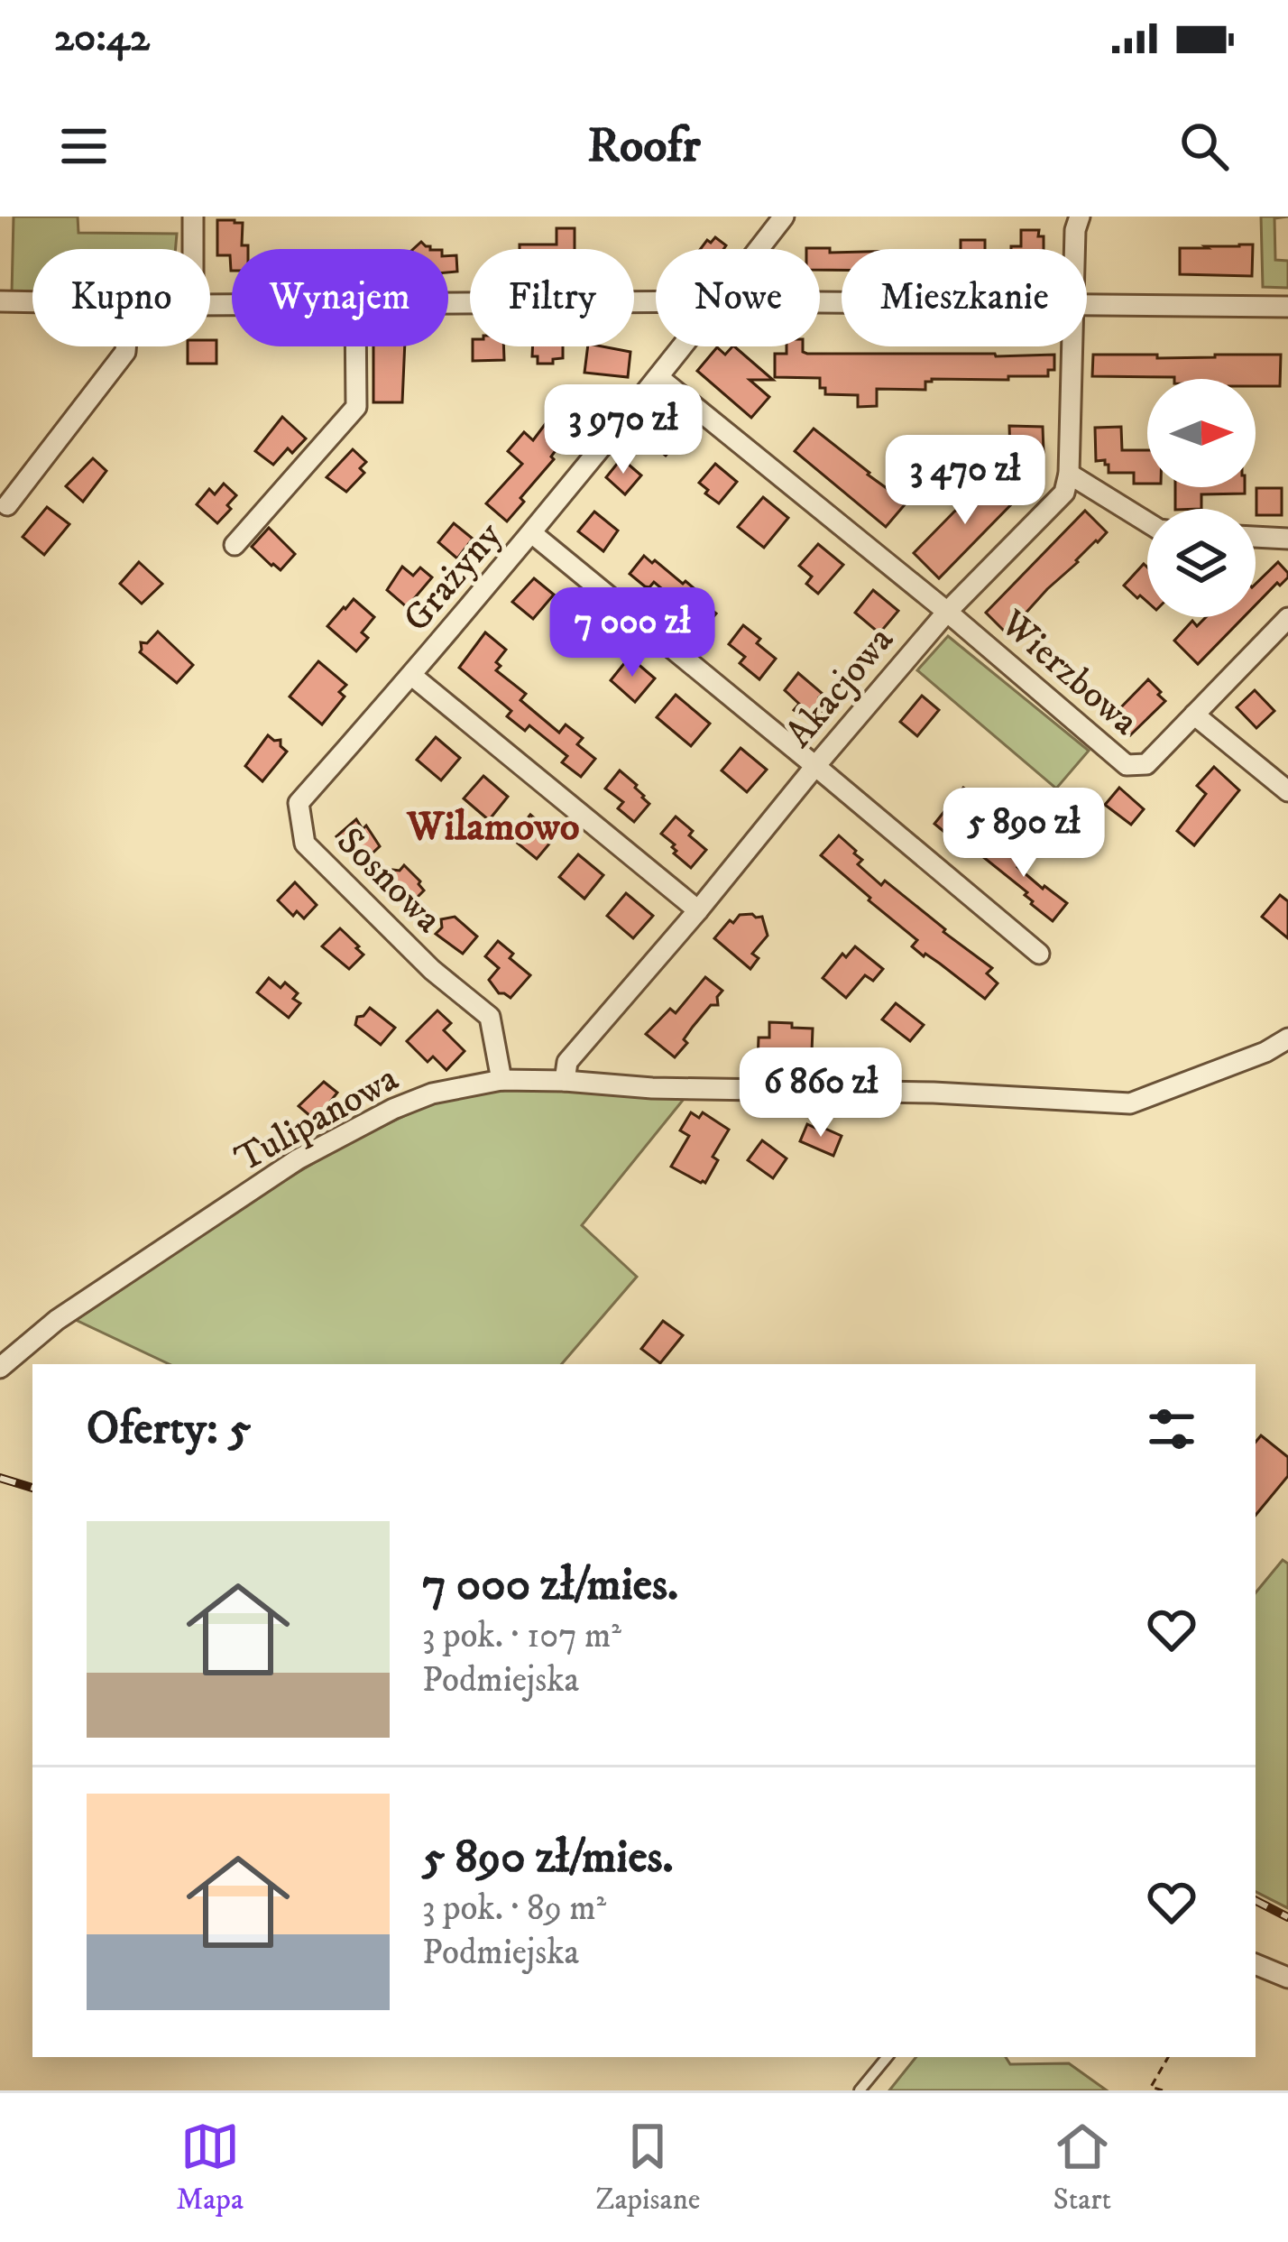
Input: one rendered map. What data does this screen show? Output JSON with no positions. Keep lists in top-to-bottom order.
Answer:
{
  "streets": {
    "street": [
      "Grażyny",
      "Wierzbowa",
      "Akacjowa",
      "Sosnowa",
      "Tulipanowa"
    ]
  },
  "crossings": [
    ["Grażyny", "Wierzbowa"],
    ["Grażyny", "Sosnowa"],
    ["Wierzbowa", "Akacjowa"],
    ["Akacjowa", "Tulipanowa"],
    ["Sosnowa", "Tulipanowa"]
  ],
  "districts": ["Wilamowo"],
  "north": "right",
  "page": {
    "status": "20:42",
    "header": "Roofr",
    "chip": [
      "Kupno",
      "Wynajem",
      "Filtry",
      "Nowe",
      "Mieszkanie"
    ],
    "price": [
      "3 970 zł",
      "3 470 zł",
      "7 000 zł",
      "5 890 zł",
      "6 860 zł"
    ],
    "heading": "Oferty: 5",
    "list": [
      {
        "name": "7 000 zł/mies.",
        "note": "3 pok. · 107 m² · Podmiejska"
      },
      {
        "name": "5 890 zł/mies.",
        "note": "3 pok. · 89 m² · Podmiejska"
      }
    ],
    "tabs": ["Mapa", "Zapisane", "Start"]
  }
}
